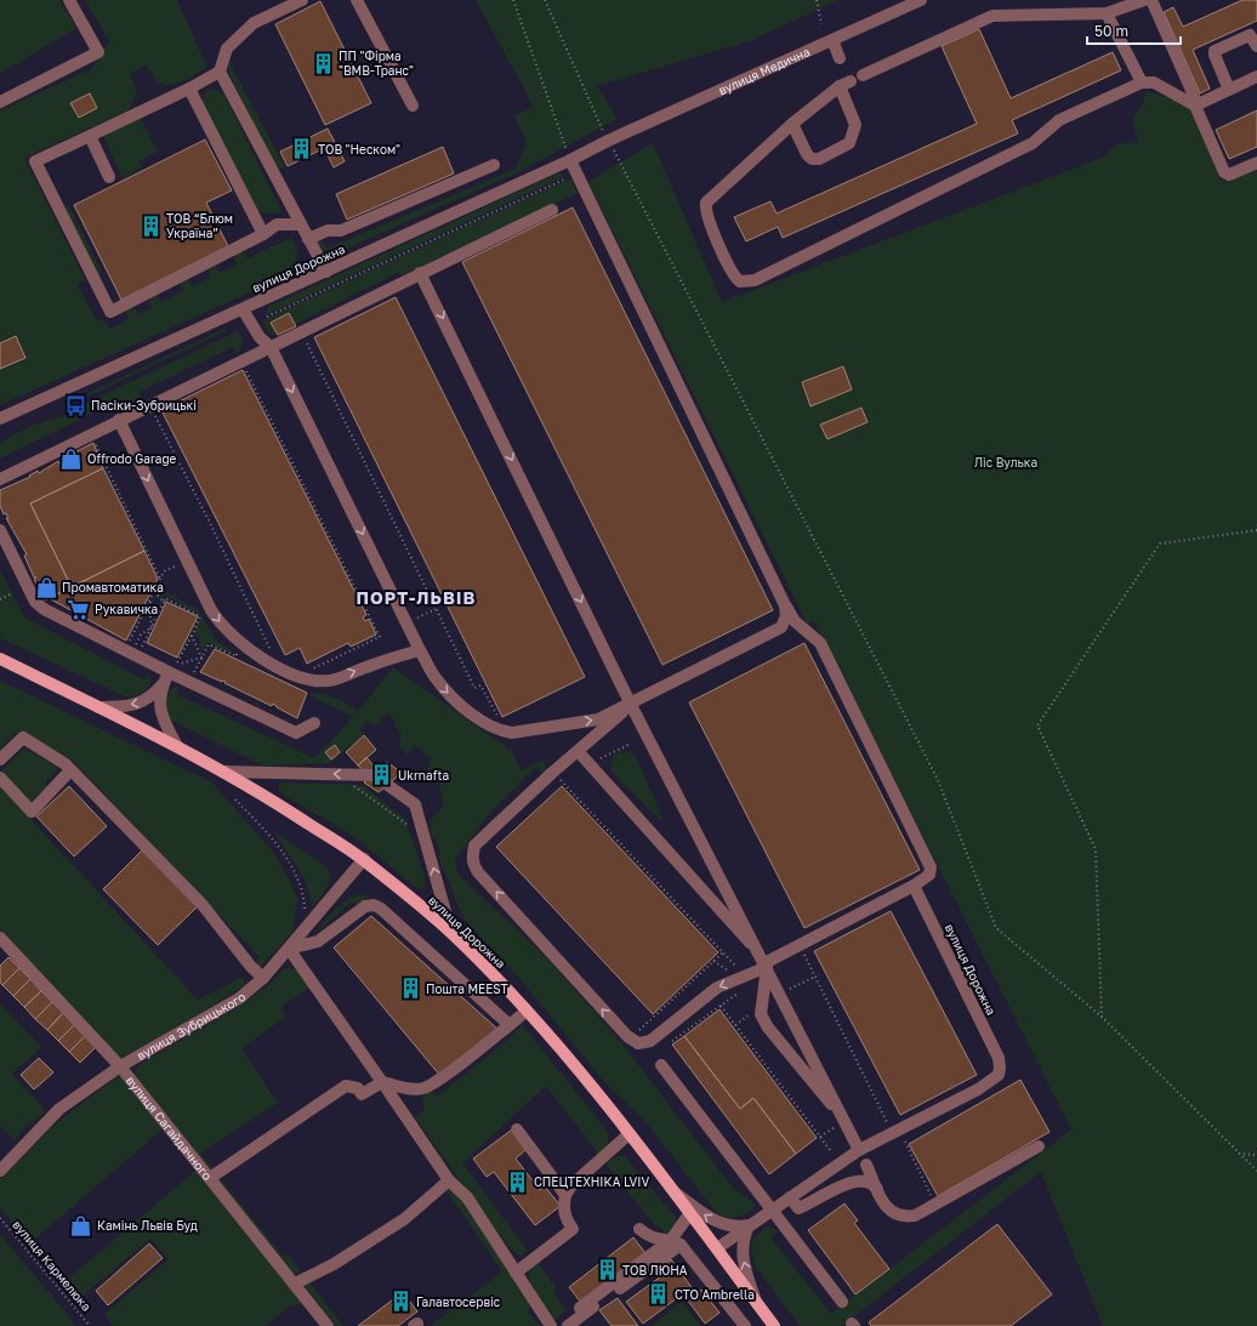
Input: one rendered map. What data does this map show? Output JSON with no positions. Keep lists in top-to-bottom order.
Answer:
{
  "streets": {
    "main road": ["вулиця Дорожна"],
    "street": ["вулиця Медична", "вулиця Зубрицького", "вулиця Сагайдачного"],
    "path": ["вулиця Кармелюка"]
  },
  "crossings": [
    ["вулиця Медична", "вулиця Дорожна"],
    ["вулиця Дорожна", "вулиця Зубрицького"],
    ["вулиця Зубрицького", "вулиця Сагайдачного"]
  ],
  "districts": ["ПОРТ-ЛЬВІВ"],
  "parks": ["Ліс Вулька"],
  "places": {
    "building": [
      "ПП \"Фірма \"ВМВ-Транс\"",
      "ТОВ \"Неском\"",
      "ТОВ “Блюм Україна”",
      "Ukrnafta",
      "Пошта MEEST",
      "СПЕЦТЕХНІКА LVIV",
      "ТОВ ЛЮНА",
      "СТО Ambrella",
      "Галавтосервіс"
    ],
    "bus stop": ["Пасіки-Зубрицькі"],
    "shop": ["Offrodo Garage", "Промавтоматика", "Камінь Львів Буд"],
    "supermarket": ["Рукавичка"]
  },
  "scale_bar": "50 m"
}
